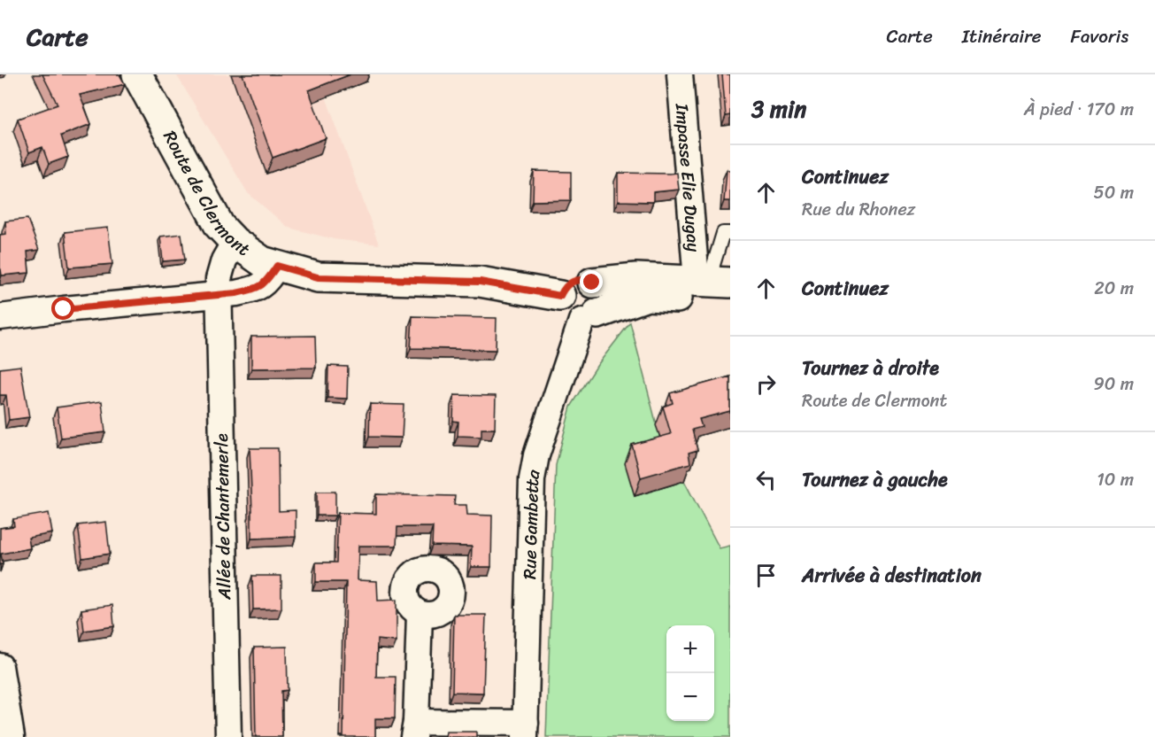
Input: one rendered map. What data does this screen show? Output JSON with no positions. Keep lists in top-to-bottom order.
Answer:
{
  "streets": {
    "main road": ["Route de Clermont"],
    "street": ["Impasse Elie Dugay", "Allée de Chantemerle", "Rue Gambetta"]
  },
  "crossings": [
    ["Route de Clermont", "Allée de Chantemerle"],
    ["Route de Clermont", "Rue Gambetta"]
  ],
  "page": {
    "header": "Carte",
    "nav": ["Carte", "Itinéraire", "Favoris"],
    "heading": ["3 min", "À pied · 170 m"],
    "list": [
      ["Continuez", "Rue du Rhonez", "50 m"],
      ["Continuez", "20 m"],
      ["Tournez à droite", "Route de Clermont", "90 m"],
      ["Tournez à gauche", "10 m"],
      "Arrivée à destination"
    ],
    "map_buttons": ["+", "−"]
  }
}
